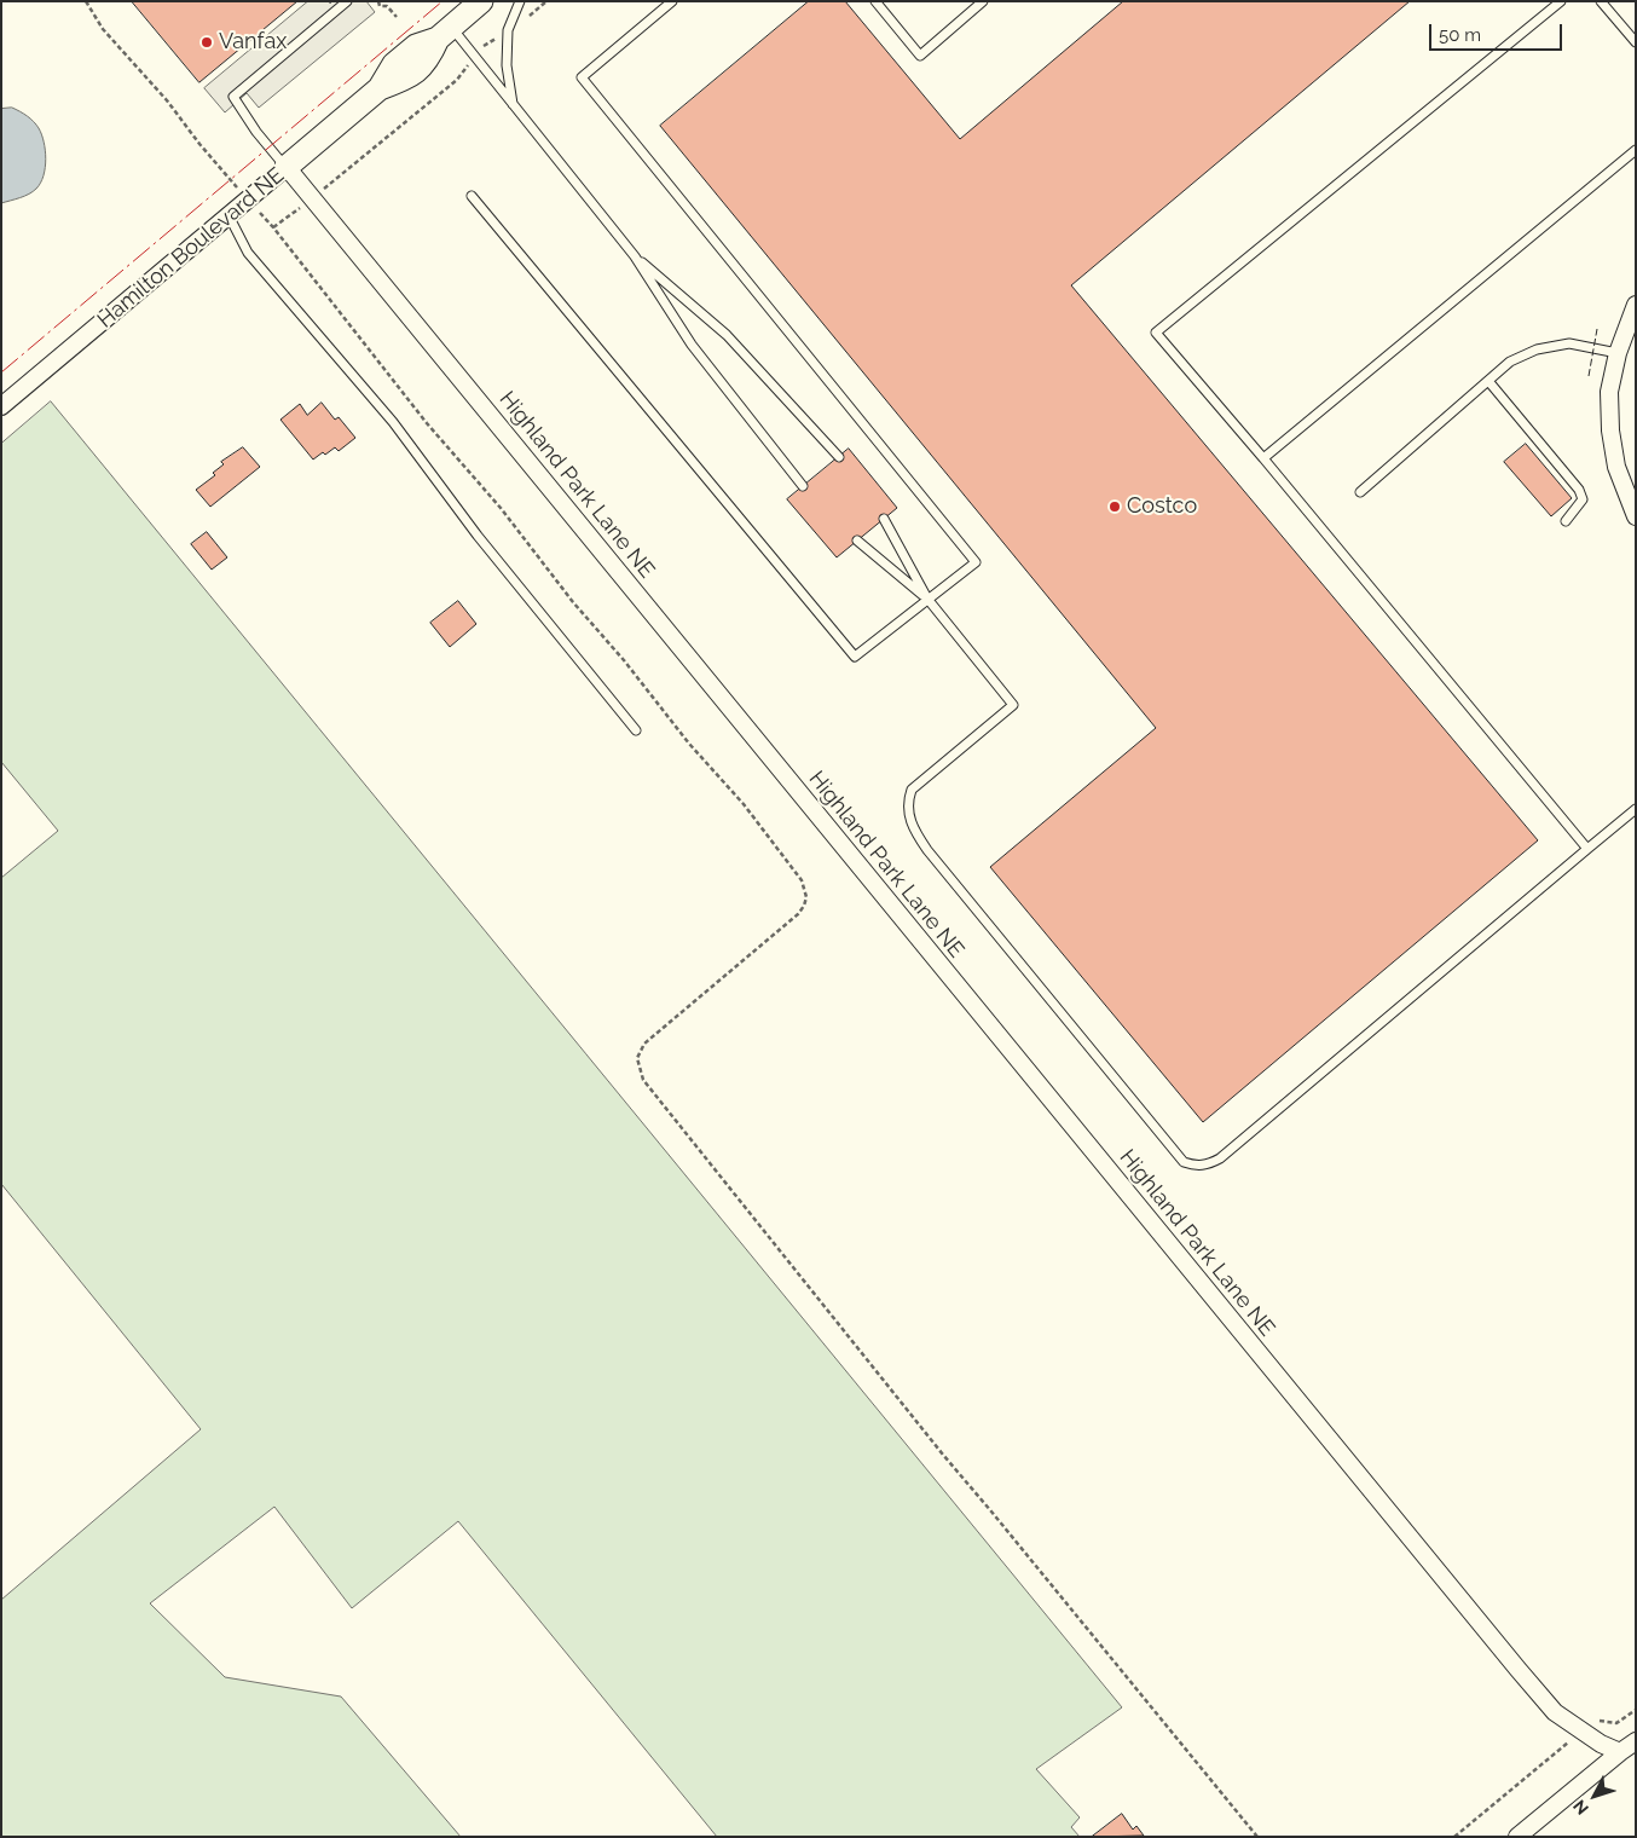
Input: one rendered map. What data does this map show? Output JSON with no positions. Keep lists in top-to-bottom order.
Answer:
{
  "streets": {
    "street": ["Hamilton Boulevard NE", "Highland Park Lane NE"]
  },
  "crossings": [
    ["Hamilton Boulevard NE", "Highland Park Lane NE"]
  ],
  "places": ["Vanfax", "Costco"],
  "scale_bar": "50 m",
  "north": "bottom left"
}
